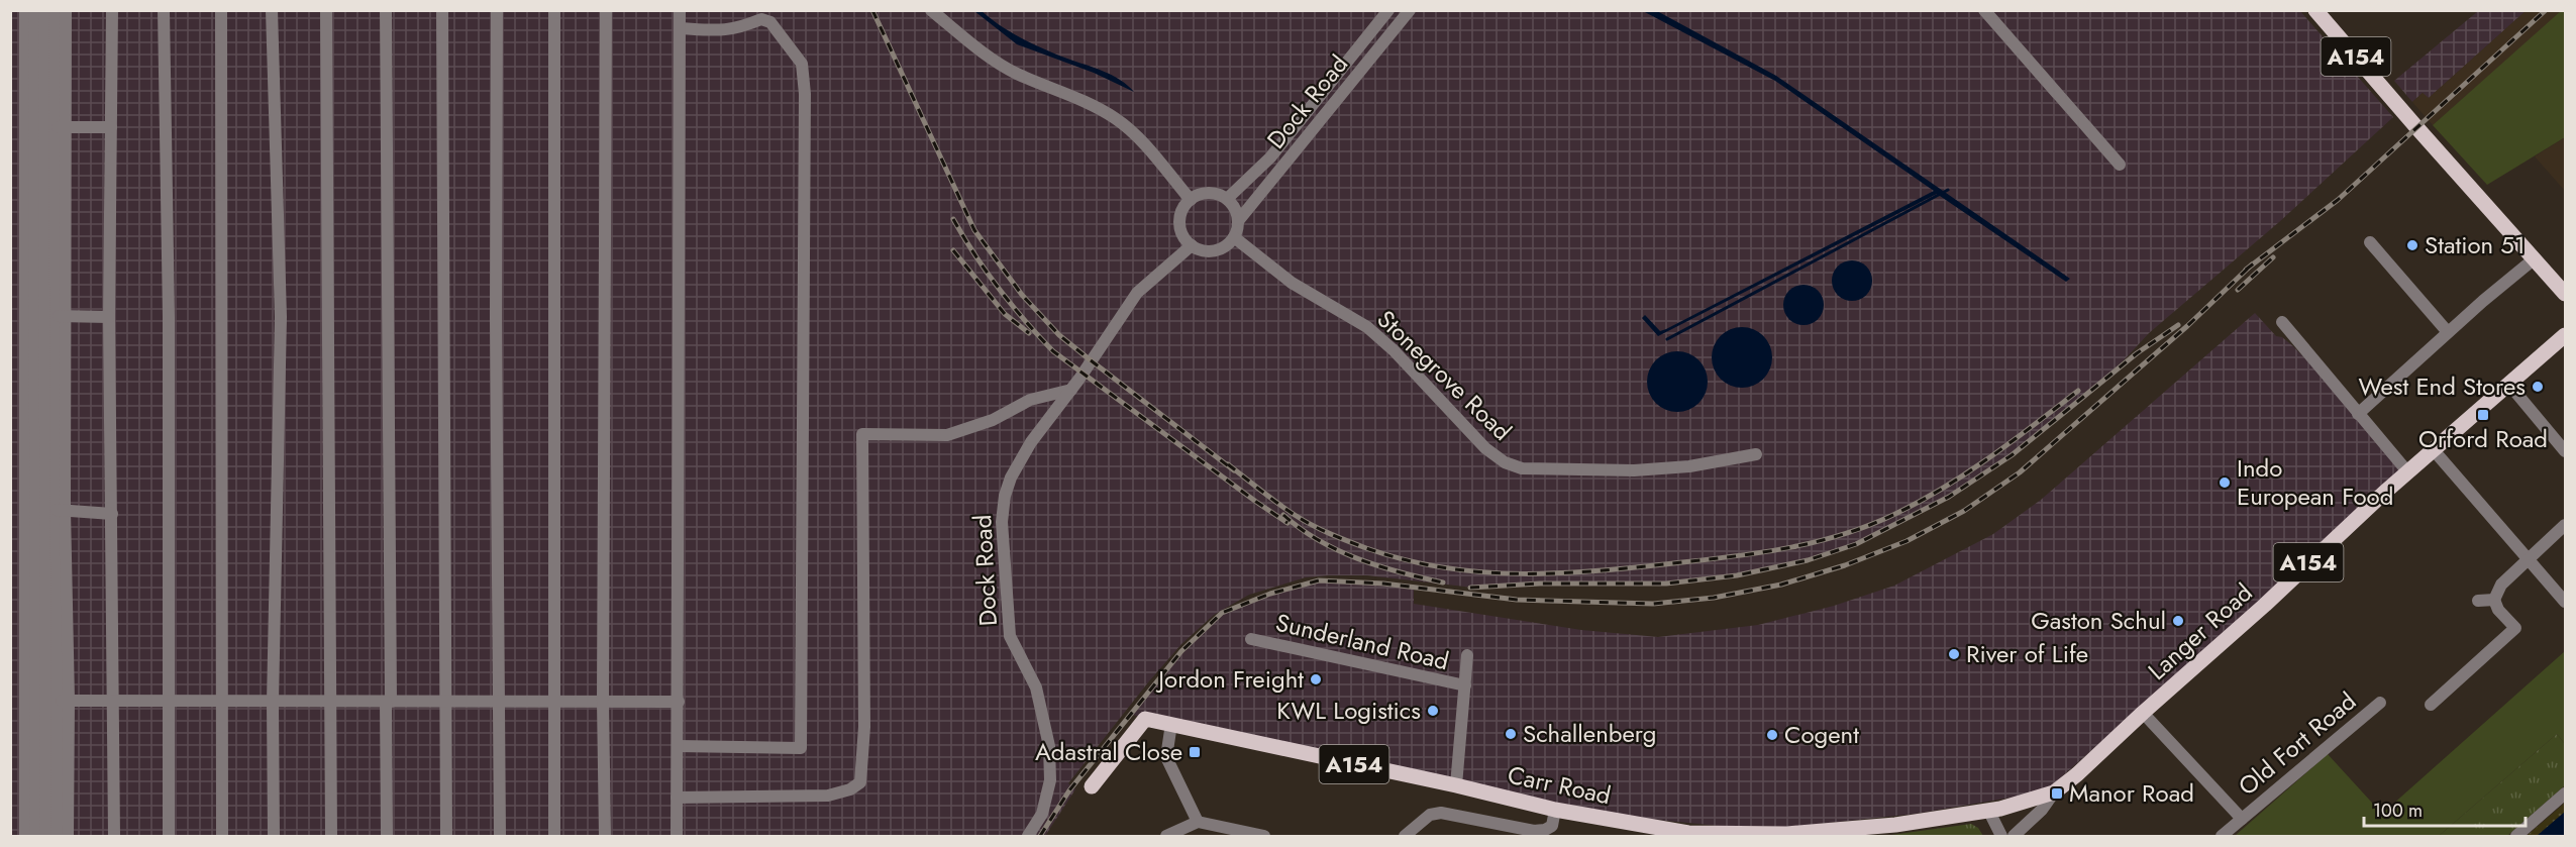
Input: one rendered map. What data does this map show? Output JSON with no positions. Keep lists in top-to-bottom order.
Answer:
{
  "streets": {
    "main road": ["A154", "Langer Road", "Carr Road"],
    "street": [
      "Dock Road",
      "Stonegrove Road",
      "Sunderland Road",
      "Old Fort Road"
    ]
  },
  "crossings": [
    ["Dock Road", "Stonegrove Road"],
    ["Langer Road", "Old Fort Road"],
    ["Langer Road", "Carr Road"]
  ],
  "places": {
    "other": [
      "Station 51",
      "West End Stores",
      "Indo European Food",
      "Gaston Schul",
      "River of Life",
      "Jordon Freight",
      "KWL Logistics",
      "Schallenberg",
      "Cogent"
    ],
    "transit": ["Orford Road", "Adastral Close", "Manor Road"]
  },
  "scale_bar": "100 m"
}
